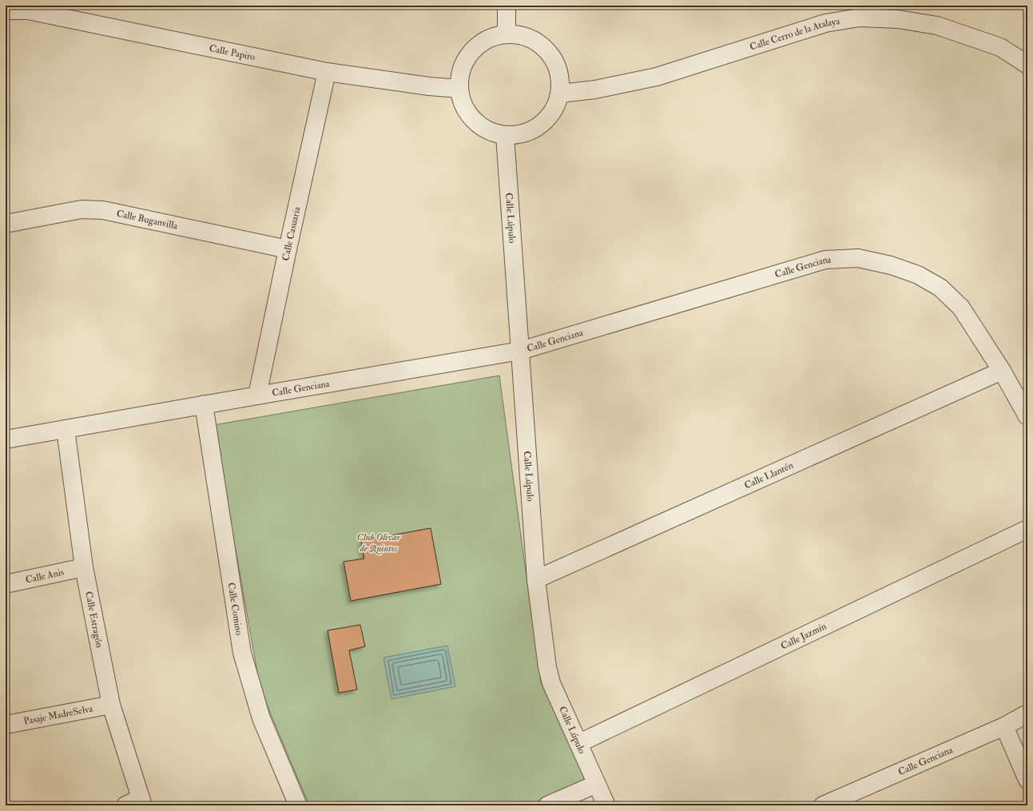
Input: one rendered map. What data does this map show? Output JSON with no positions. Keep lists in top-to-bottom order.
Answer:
{
  "streets": {
    "street": [
      "Calle Cerro de la Atalaya",
      "Calle Papiro",
      "Calle Lúpulo",
      "Calle Buganvilla",
      "Calle Casuaria",
      "Calle Genciana",
      "Calle Llantén",
      "Calle Anis",
      "Calle Comino",
      "Calle Estragón",
      "Calle Jazmín",
      "Pasaje MadreSelva"
    ]
  },
  "crossings": [
    ["Calle Cerro de la Atalaya", "Calle Papiro"],
    ["Calle Cerro de la Atalaya", "Calle Lúpulo"],
    ["Calle Papiro", "Calle Lúpulo"],
    ["Calle Papiro", "Calle Casuaria"],
    ["Calle Lúpulo", "Calle Genciana"],
    ["Calle Lúpulo", "Calle Llantén"],
    ["Calle Lúpulo", "Calle Jazmín"],
    ["Calle Buganvilla", "Calle Casuaria"],
    ["Calle Casuaria", "Calle Genciana"],
    ["Calle Genciana", "Calle Llantén"],
    ["Calle Genciana", "Calle Comino"],
    ["Calle Genciana", "Calle Estragón"],
    ["Calle Anis", "Calle Estragón"],
    ["Calle Estragón", "Pasaje MadreSelva"]
  ],
  "parks": ["Club Olivar de Quintos"]
}
